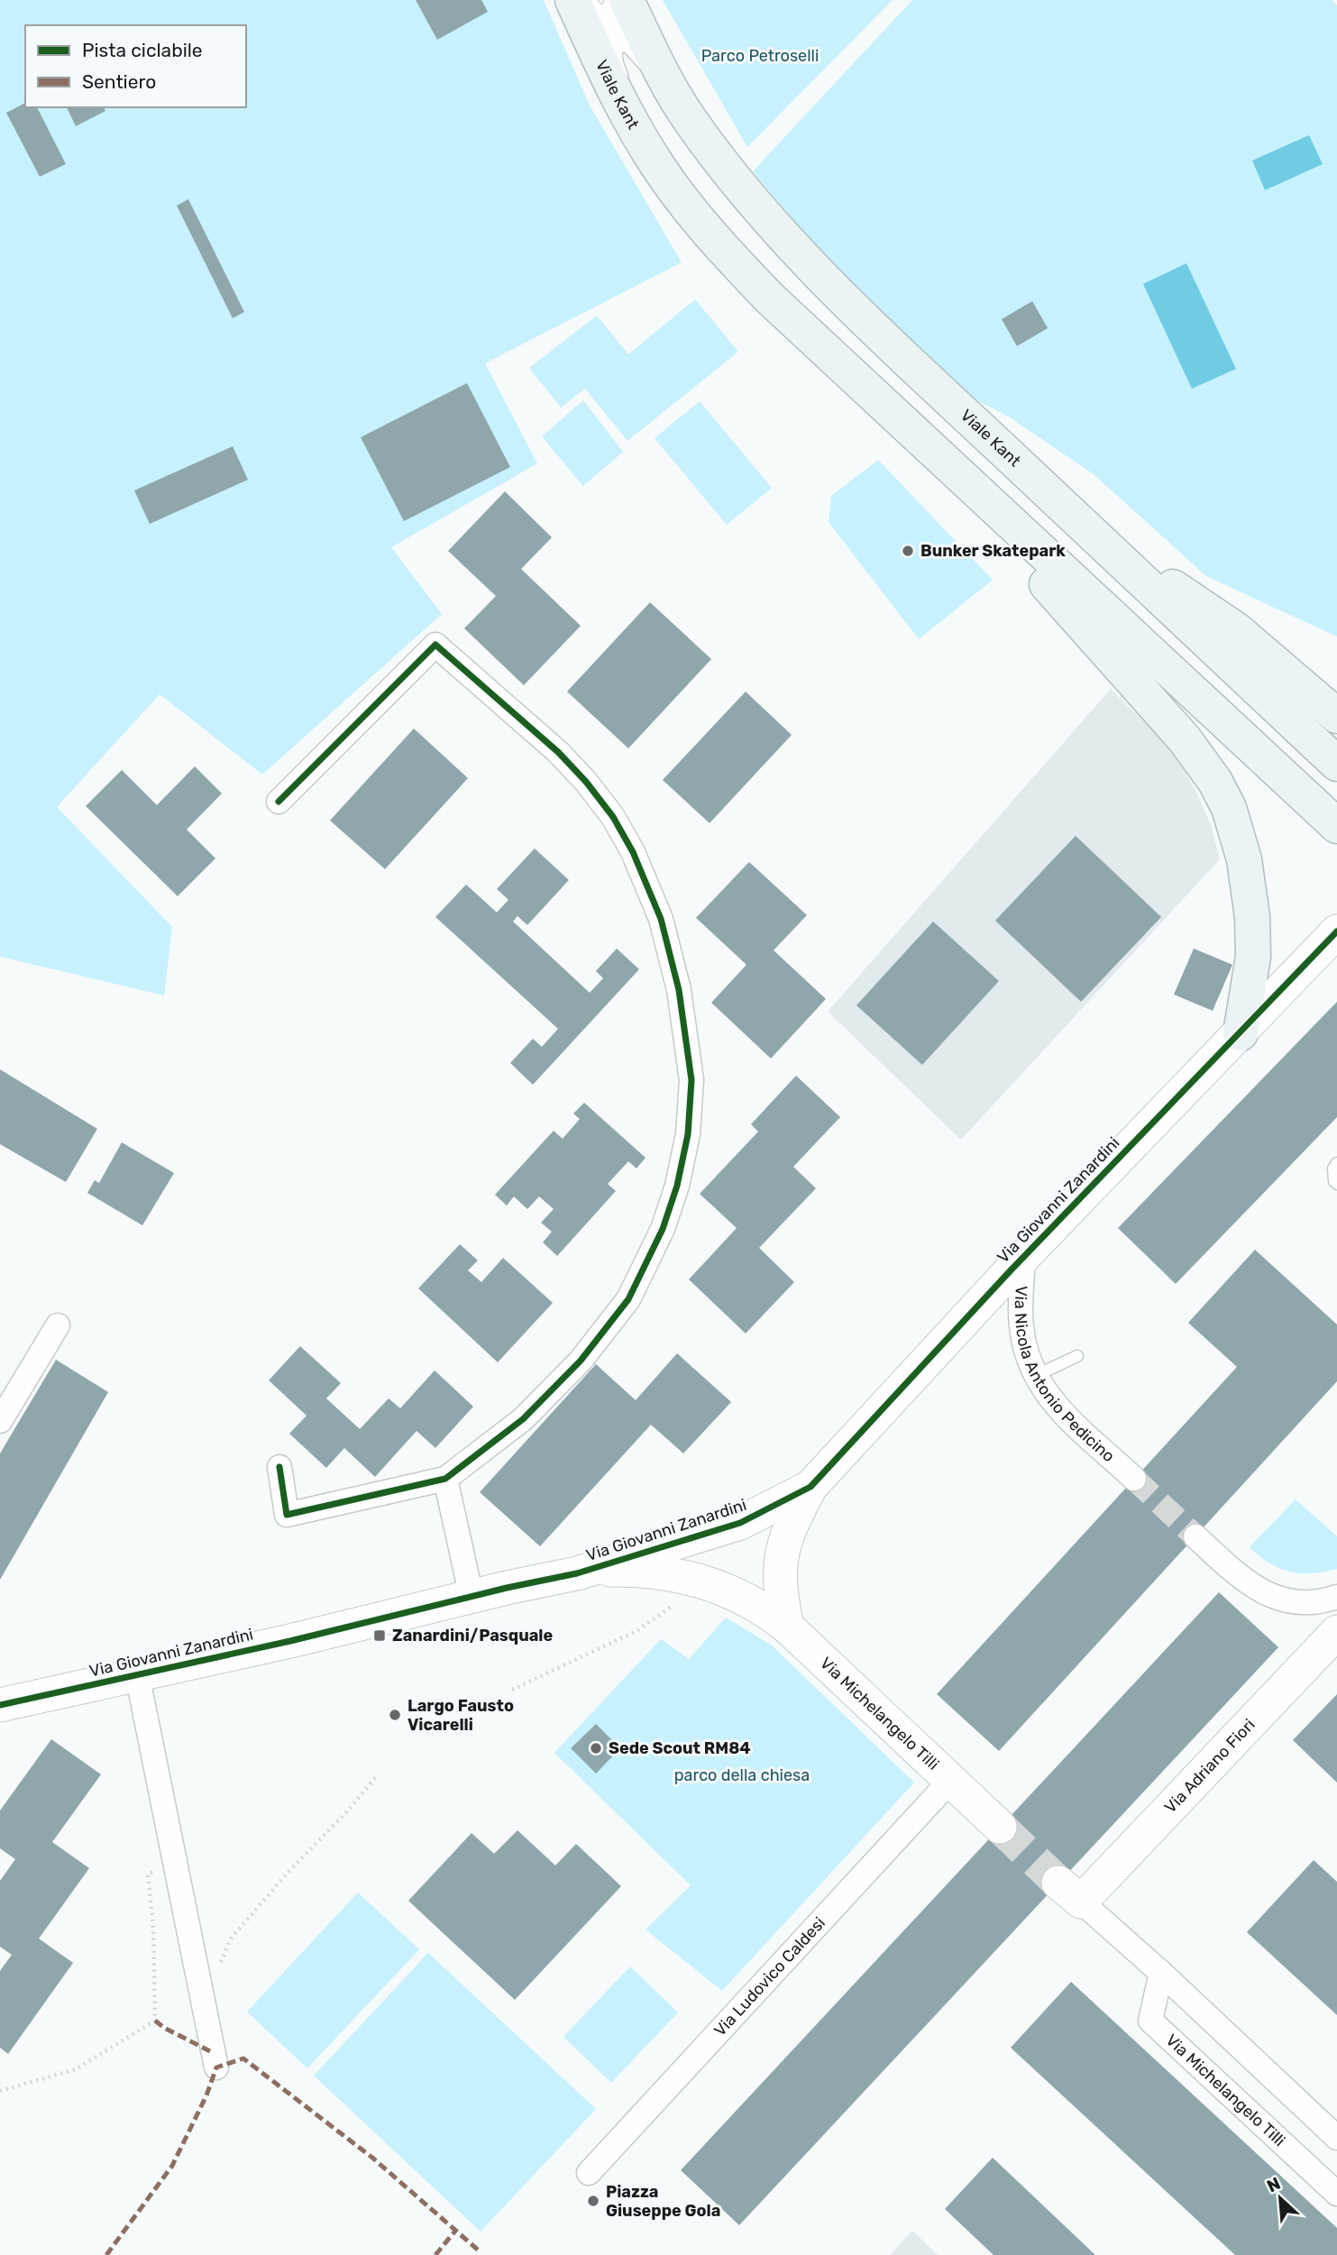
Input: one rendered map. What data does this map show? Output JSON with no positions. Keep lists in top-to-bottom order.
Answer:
{
  "streets": {
    "main road": ["Viale Kant"],
    "street": [
      "Via Giovanni Zanardini",
      "Via Nicola Antonio Pedicino",
      "Via Michelangelo Tilli",
      "Via Adriano Fiori",
      "Via Ludovico Caldesi"
    ]
  },
  "crossings": [
    ["Via Giovanni Zanardini", "Via Nicola Antonio Pedicino"],
    ["Via Giovanni Zanardini", "Via Michelangelo Tilli"],
    ["Via Michelangelo Tilli", "Via Ludovico Caldesi"]
  ],
  "parks": ["Parco Petroselli", "parco della chiesa"],
  "places": {
    "other": [
      "Bunker Skatepark",
      "Largo Fausto Vicarelli",
      "Sede Scout RM84",
      "Piazza Giuseppe Gola"
    ],
    "transit": ["Zanardini/Pasquale"]
  },
  "legend": ["Pista ciclabile", "Sentiero"],
  "north": "top left"
}
